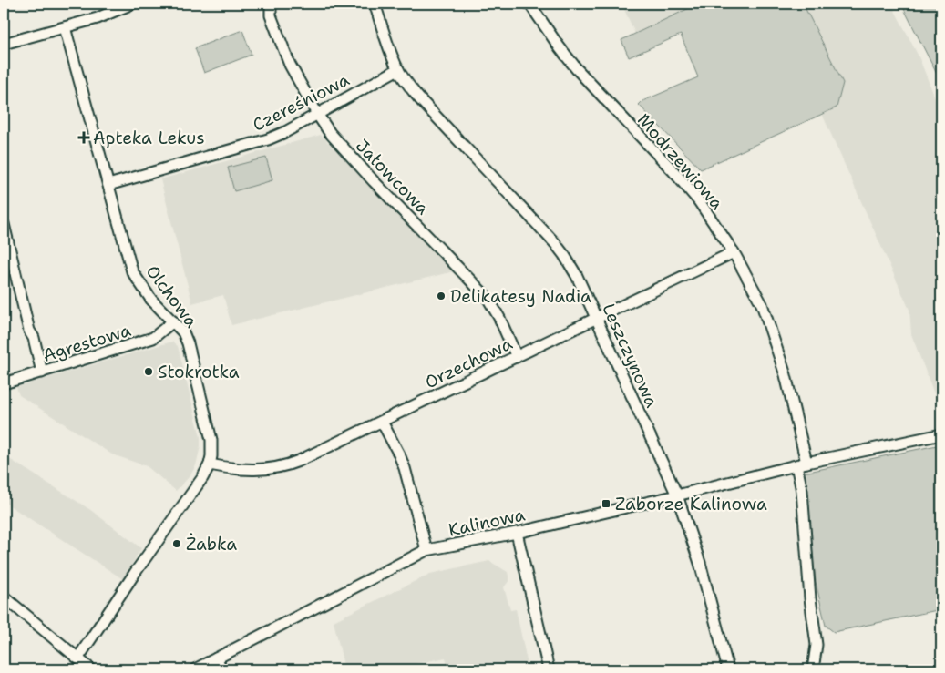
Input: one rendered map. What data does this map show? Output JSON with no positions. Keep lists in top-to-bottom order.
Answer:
{
  "streets": {
    "street": [
      "Czereśniowa",
      "Modrzewiowa",
      "Jałowcowa",
      "Olchowa",
      "Agrestowa",
      "Leszczynowa",
      "Orzechowa",
      "Kalinowa"
    ]
  },
  "crossings": [
    ["Czereśniowa", "Jałowcowa"],
    ["Czereśniowa", "Olchowa"],
    ["Czereśniowa", "Leszczynowa"],
    ["Modrzewiowa", "Orzechowa"],
    ["Modrzewiowa", "Kalinowa"],
    ["Jałowcowa", "Orzechowa"],
    ["Olchowa", "Agrestowa"],
    ["Olchowa", "Orzechowa"],
    ["Leszczynowa", "Orzechowa"],
    ["Leszczynowa", "Kalinowa"]
  ],
  "places": {
    "health": ["Apteka Lekus"],
    "other": ["Delikatesy Nadia", "Stokrotka", "Żabka"],
    "transit": ["Zaborze Kalinowa"]
  }
}
